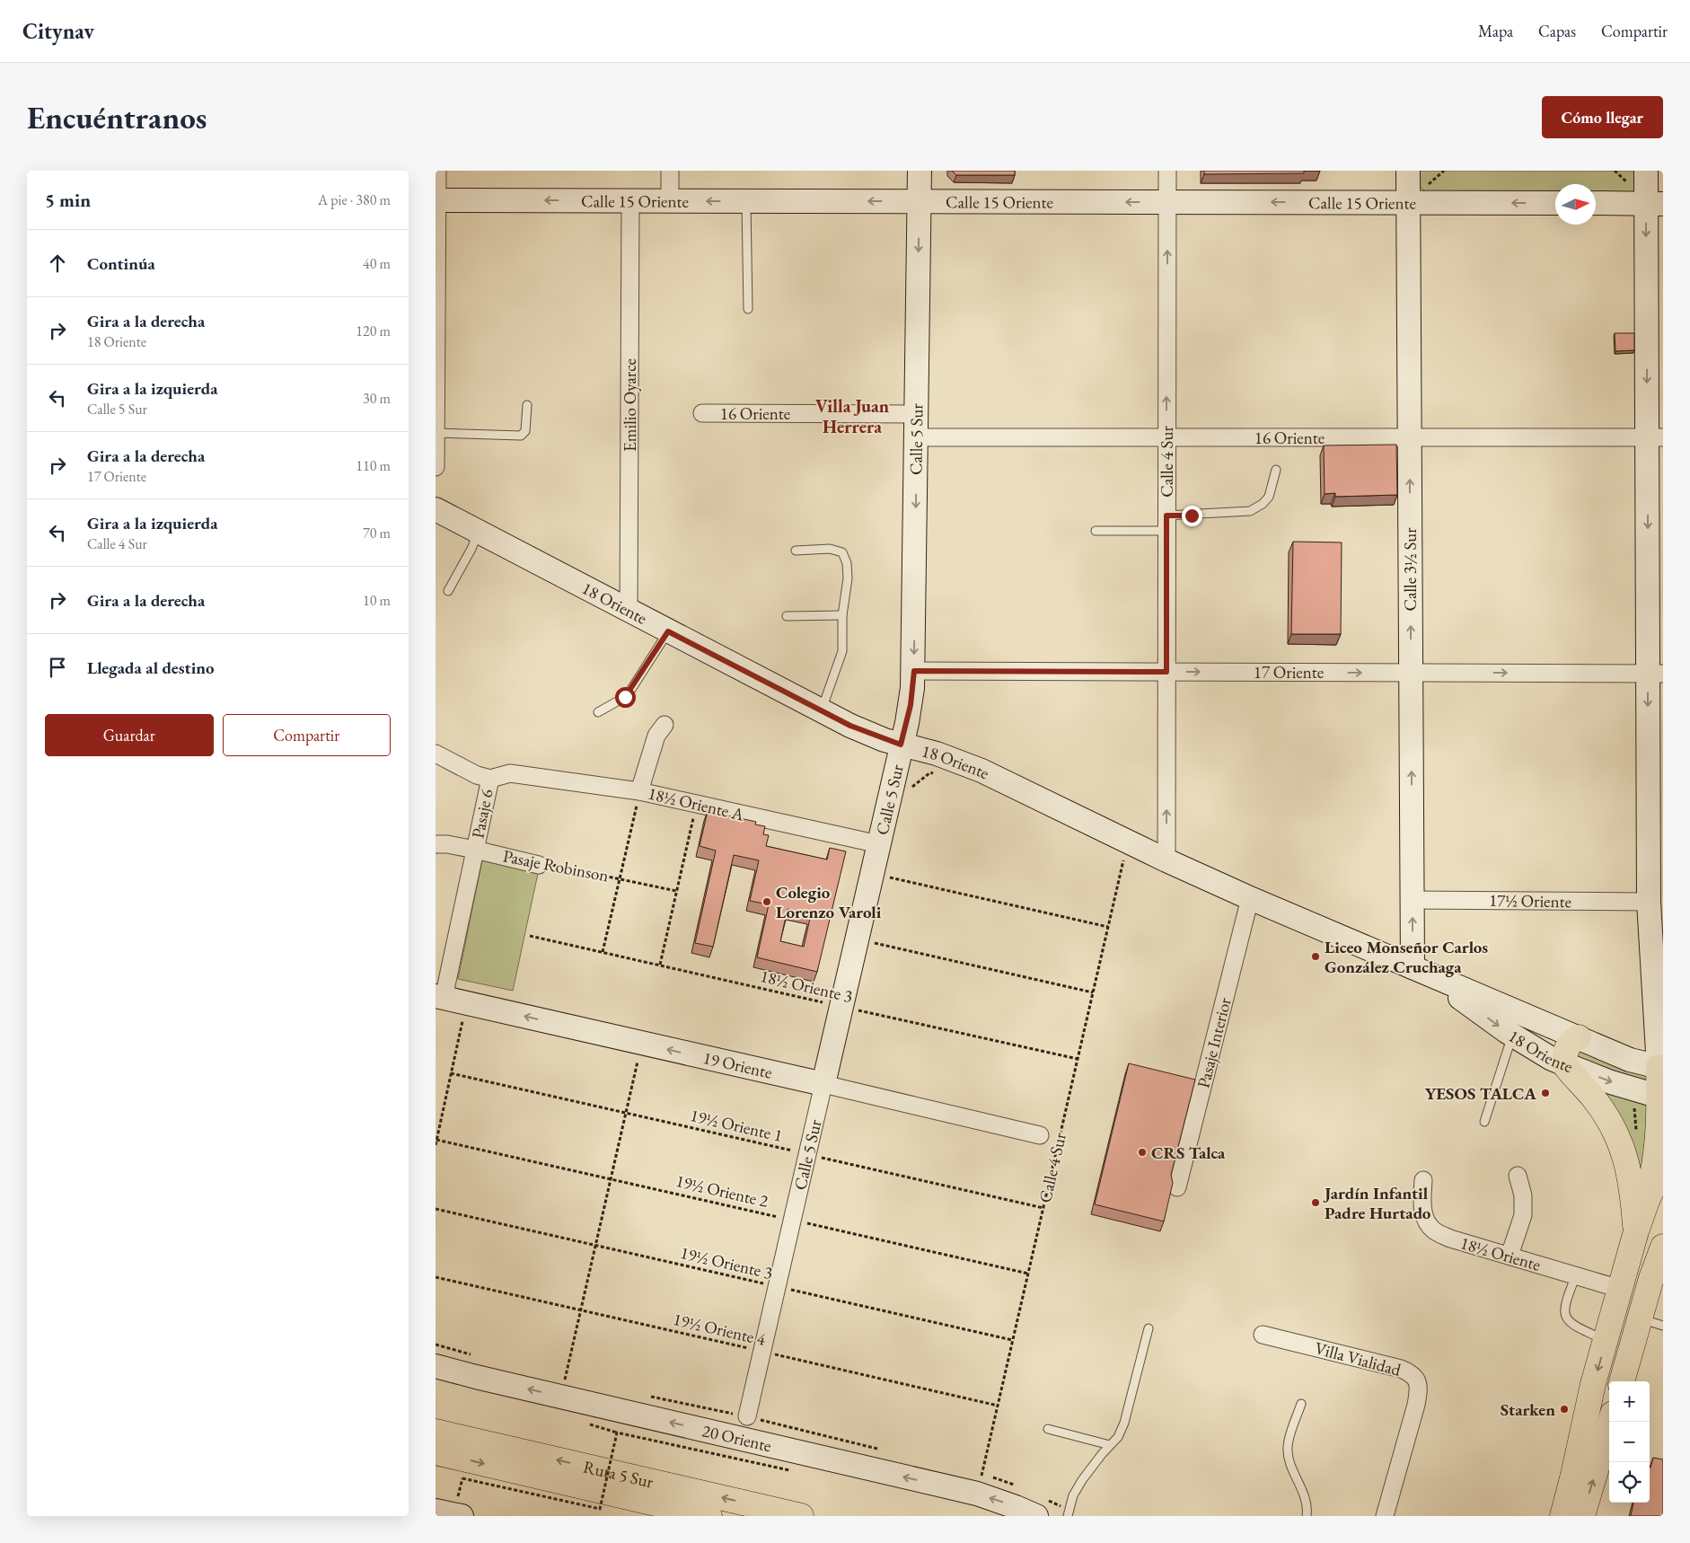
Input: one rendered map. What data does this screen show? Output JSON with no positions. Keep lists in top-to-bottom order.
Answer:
{
  "streets": {
    "main road": ["Ruta 5 Sur"],
    "street": [
      "Calle 15 Oriente",
      "Emilio Oyarce",
      "16 Oriente",
      "Calle 5 Sur",
      "Calle 4 Sur",
      "Calle 3½ Sur",
      "18 Oriente",
      "17 Oriente",
      "18½ Oriente A",
      "Pasaje 6",
      "Pasaje Robinson",
      "17½ Oriente",
      "Pasaje Interior",
      "19 Oriente",
      "18½ Oriente",
      "Villa Vialidad",
      "20 Oriente"
    ],
    "path": [
      "18½ Oriente 3",
      "19½ Oriente 1",
      "19½ Oriente 2",
      "19½ Oriente 3",
      "19½ Oriente 4"
    ]
  },
  "crossings": [
    ["Calle 15 Oriente", "Emilio Oyarce"],
    ["Calle 15 Oriente", "Calle 5 Sur"],
    ["Calle 15 Oriente", "Calle 4 Sur"],
    ["Calle 15 Oriente", "Calle 3½ Sur"],
    ["Emilio Oyarce", "18 Oriente"],
    ["16 Oriente", "Calle 5 Sur"],
    ["16 Oriente", "Calle 4 Sur"],
    ["16 Oriente", "Calle 3½ Sur"],
    ["Calle 5 Sur", "18 Oriente"],
    ["Calle 5 Sur", "17 Oriente"],
    ["Calle 5 Sur", "18½ Oriente A"],
    ["Calle 5 Sur", "18½ Oriente 3"],
    ["Calle 5 Sur", "19 Oriente"],
    ["Calle 5 Sur", "19½ Oriente 1"],
    ["Calle 5 Sur", "19½ Oriente 2"],
    ["Calle 5 Sur", "19½ Oriente 3"],
    ["Calle 5 Sur", "19½ Oriente 4"],
    ["Calle 4 Sur", "18 Oriente"],
    ["Calle 4 Sur", "17 Oriente"],
    ["Calle 4 Sur", "18½ Oriente 3"],
    ["Calle 4 Sur", "19½ Oriente 1"],
    ["Calle 4 Sur", "19½ Oriente 2"],
    ["Calle 4 Sur", "19½ Oriente 3"],
    ["Calle 4 Sur", "19½ Oriente 4"],
    ["Calle 4 Sur", "20 Oriente"],
    ["Calle 3½ Sur", "18 Oriente"],
    ["Calle 3½ Sur", "17 Oriente"],
    ["Calle 3½ Sur", "17½ Oriente"],
    ["18 Oriente", "Pasaje Interior"],
    ["18½ Oriente A", "Pasaje 6"],
    ["Pasaje 6", "Pasaje Robinson"],
    ["Pasaje 6", "19 Oriente"]
  ],
  "one_way": [
    "Calle 15 Oriente",
    "Calle 5 Sur",
    "Calle 3½ Sur",
    "17 Oriente",
    "19 Oriente",
    "20 Oriente"
  ],
  "districts": ["Villa Juan Herrera"],
  "places": [
    "Colegio Lorenzo Varoli",
    "Liceo Monseñor Carlos González Cruchaga",
    "YESOS TALCA",
    "CRS Talca",
    "Jardín Infantil Padre Hurtado",
    "Starken"
  ],
  "north": "right",
  "page": {
    "header": "Citynav",
    "nav": ["Mapa", "Capas", "Compartir"],
    "buttons": [
      "Cómo llegar",
      ["Guardar", "Compartir"]
    ],
    "title": "Encuéntranos",
    "heading": ["5 min", "A pie · 380 m"],
    "list": [
      ["Continúa", "40 m"],
      ["Gira a la derecha", "18 Oriente", "120 m"],
      ["Gira a la izquierda", "Calle 5 Sur", "30 m"],
      ["Gira a la derecha", "17 Oriente", "110 m"],
      ["Gira a la izquierda", "Calle 4 Sur", "70 m"],
      ["Gira a la derecha", "10 m"],
      "Llegada al destino"
    ],
    "map_buttons": ["+", "−"]
  }
}
